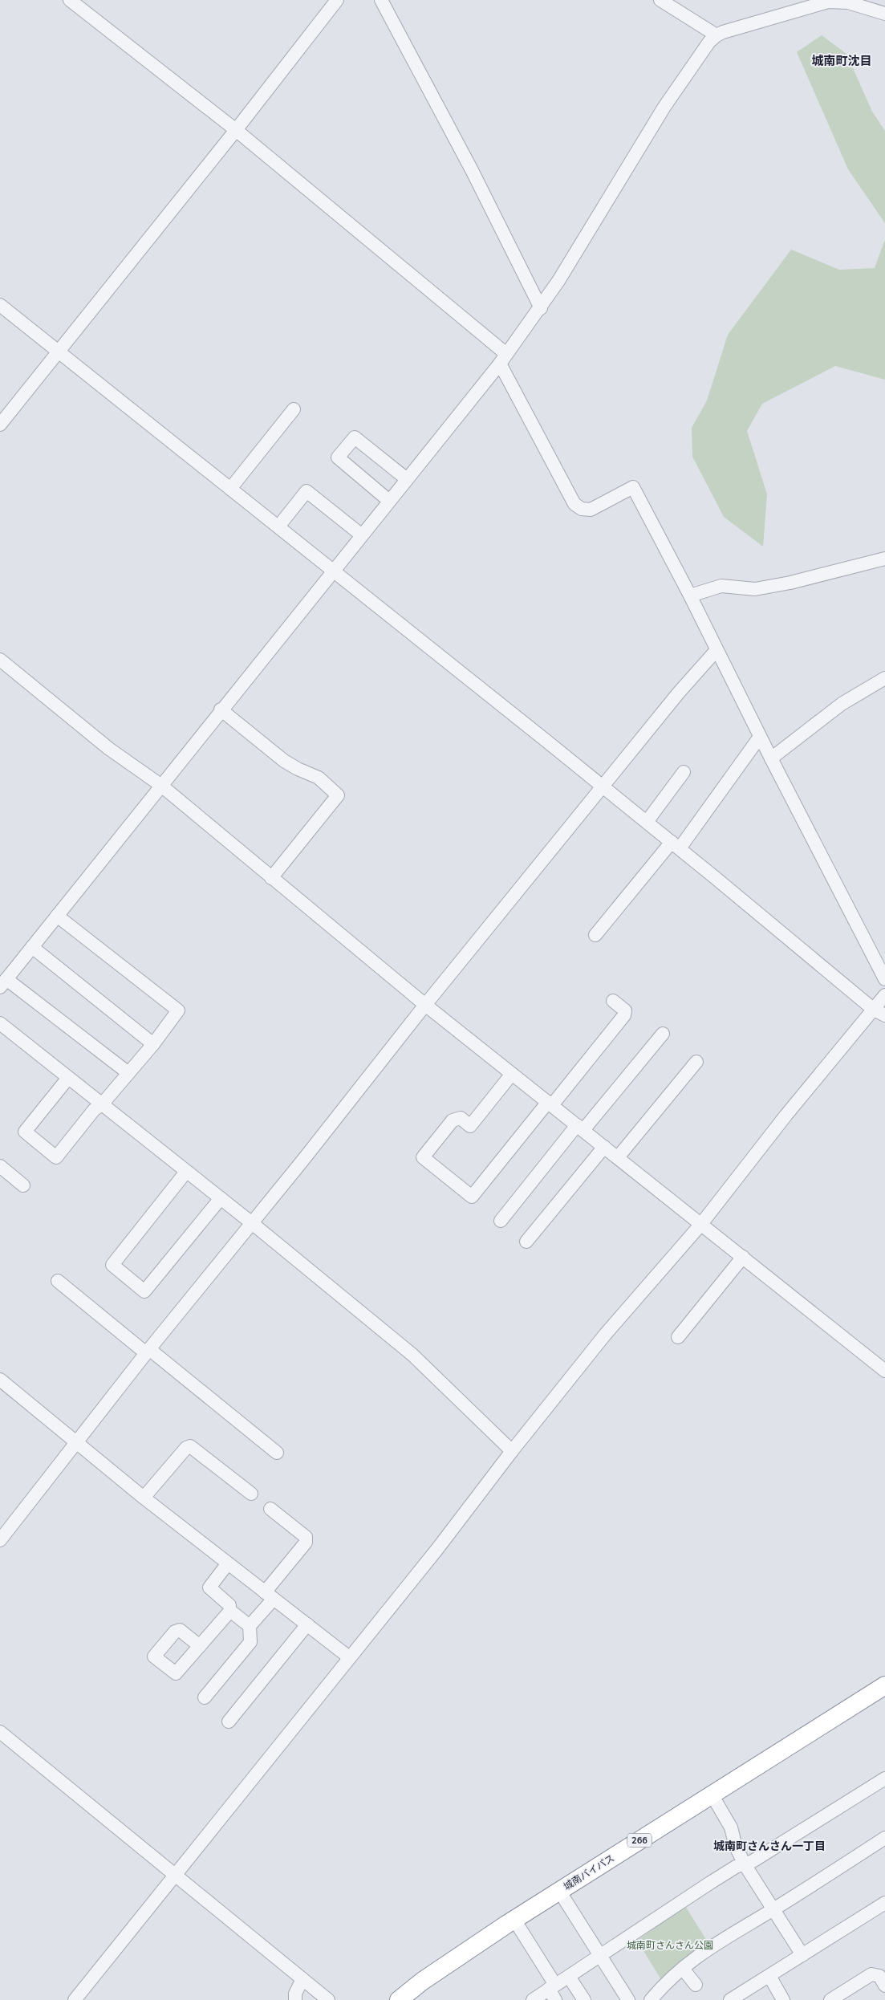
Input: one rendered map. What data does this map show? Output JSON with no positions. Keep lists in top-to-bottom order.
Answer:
{
  "streets": {
    "highway": ["266", "城南バイパス"]
  },
  "districts": ["城南町沈目", "城南町さんさん一丁目"],
  "parks": ["城南町さんさん公園"]
}
